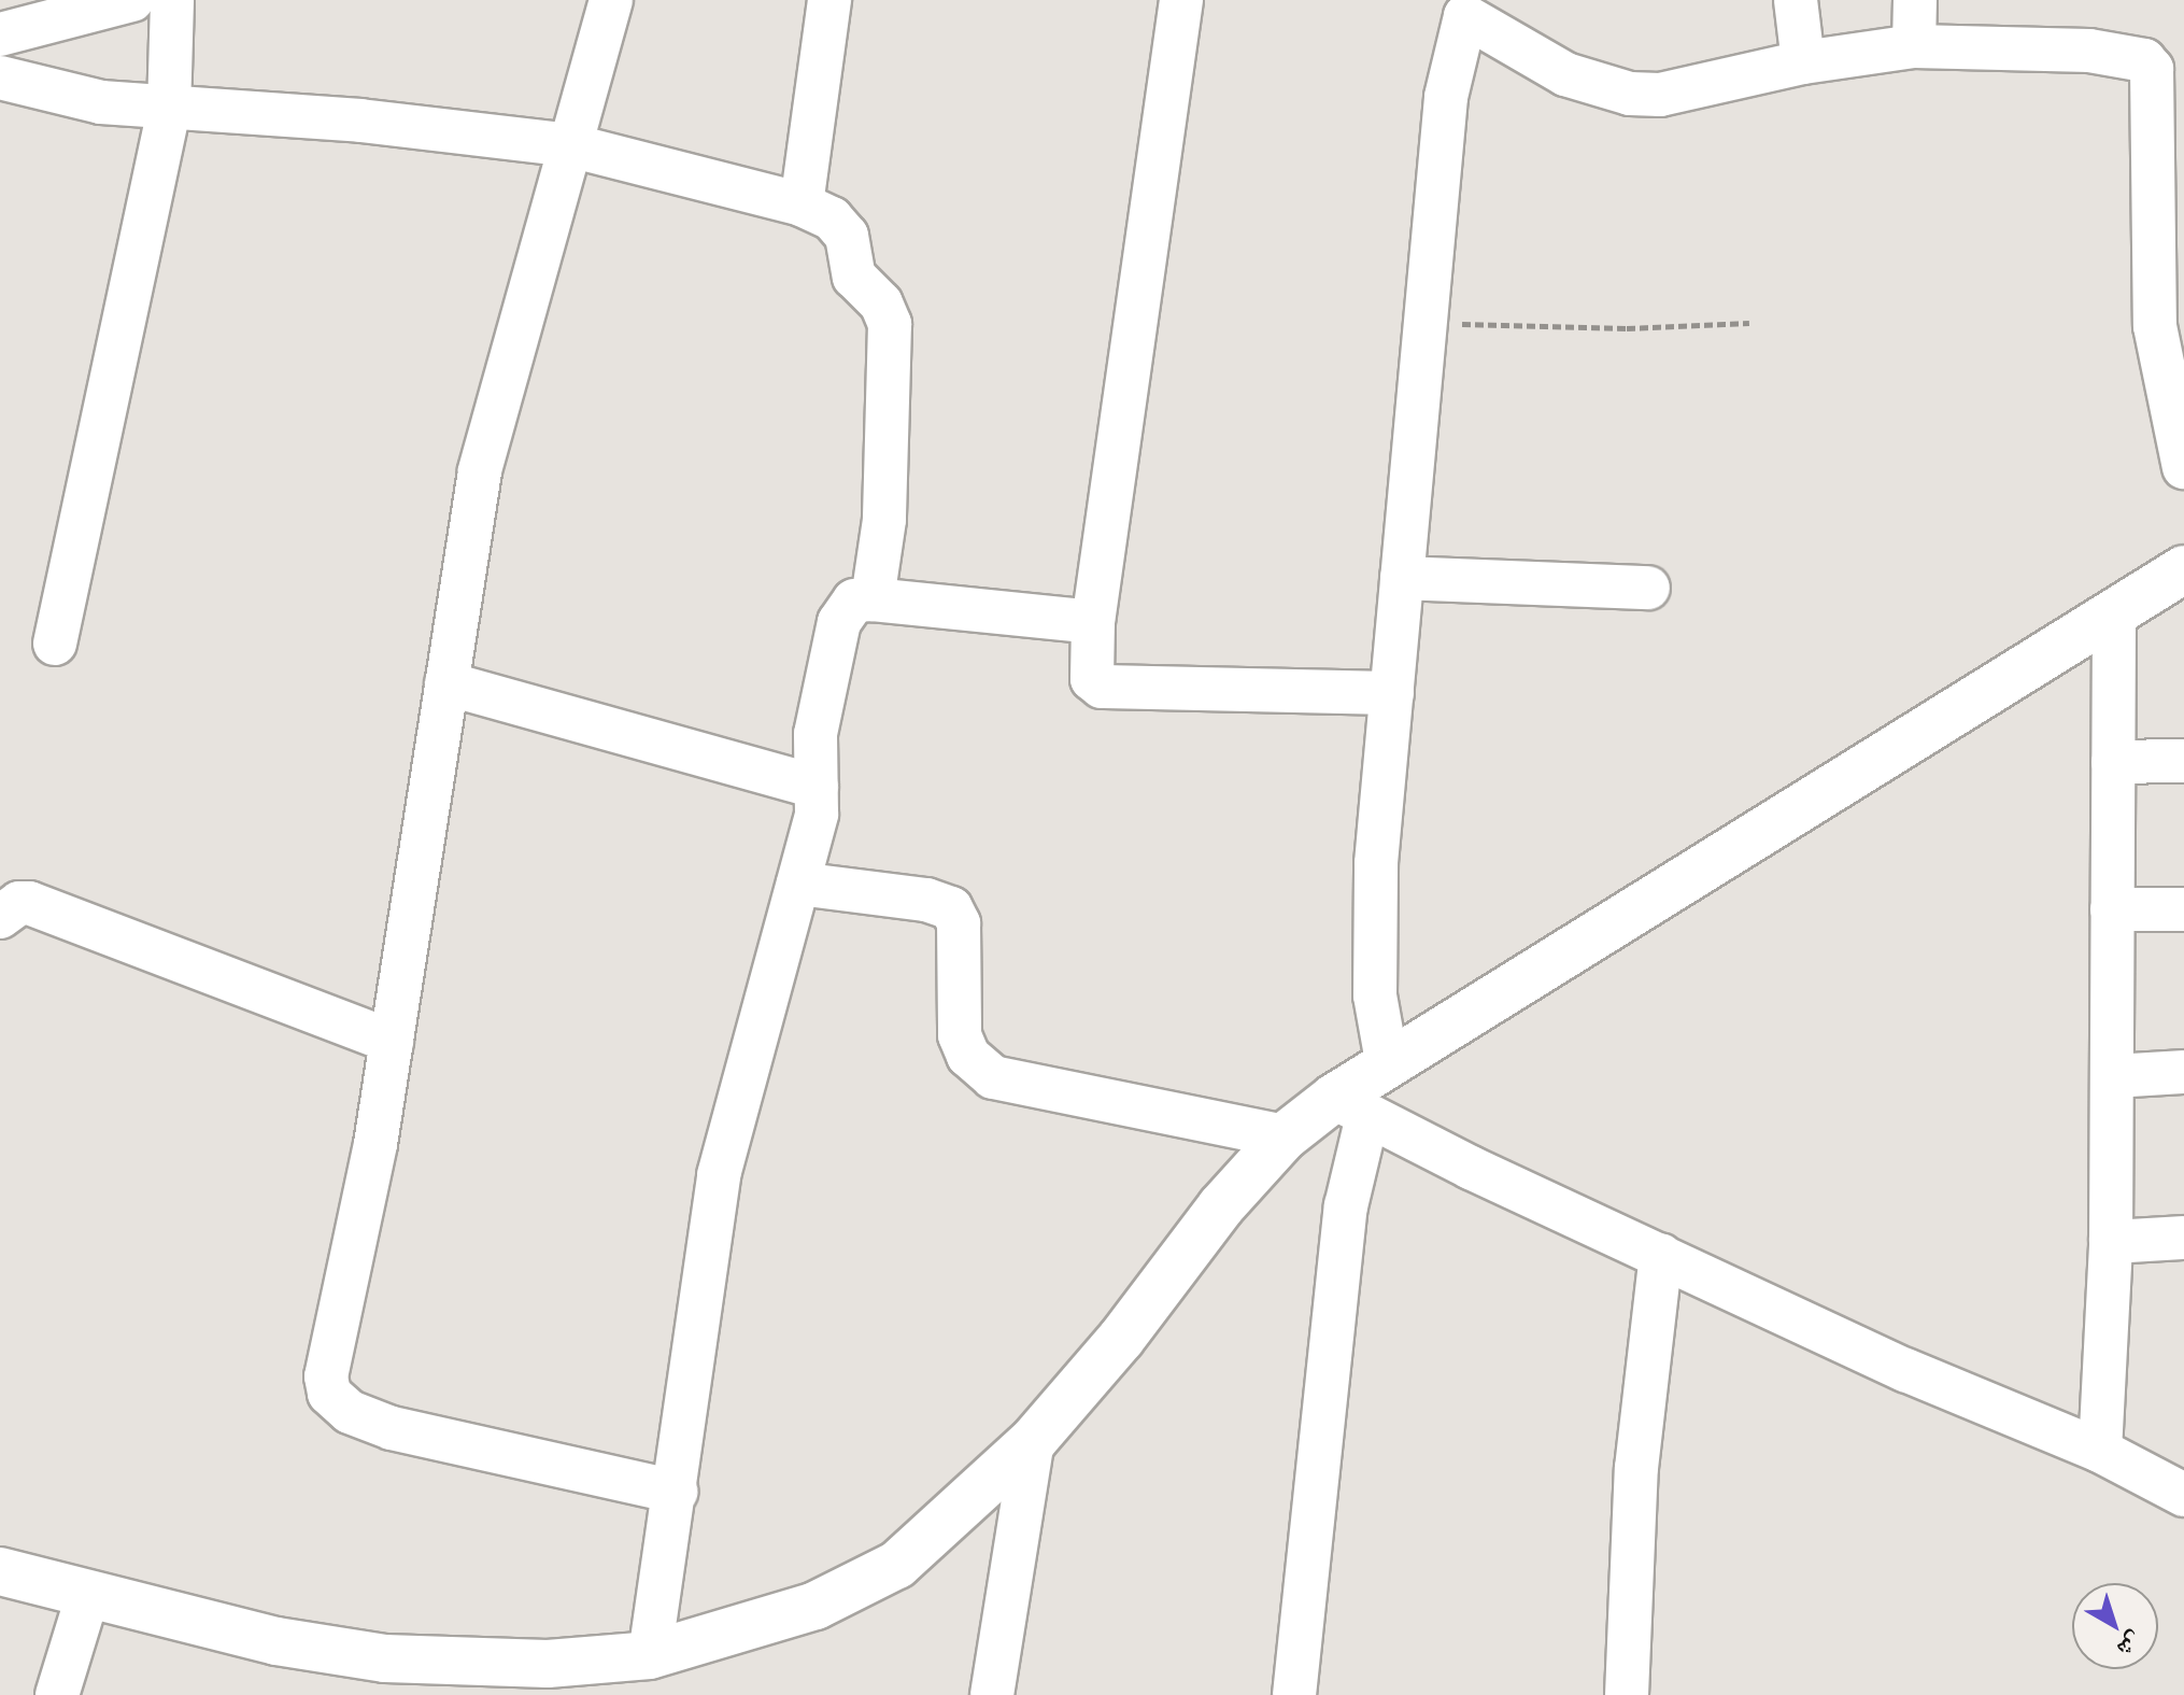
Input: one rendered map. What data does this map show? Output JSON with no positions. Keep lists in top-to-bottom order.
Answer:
{
  "north": "bottom right"
}
